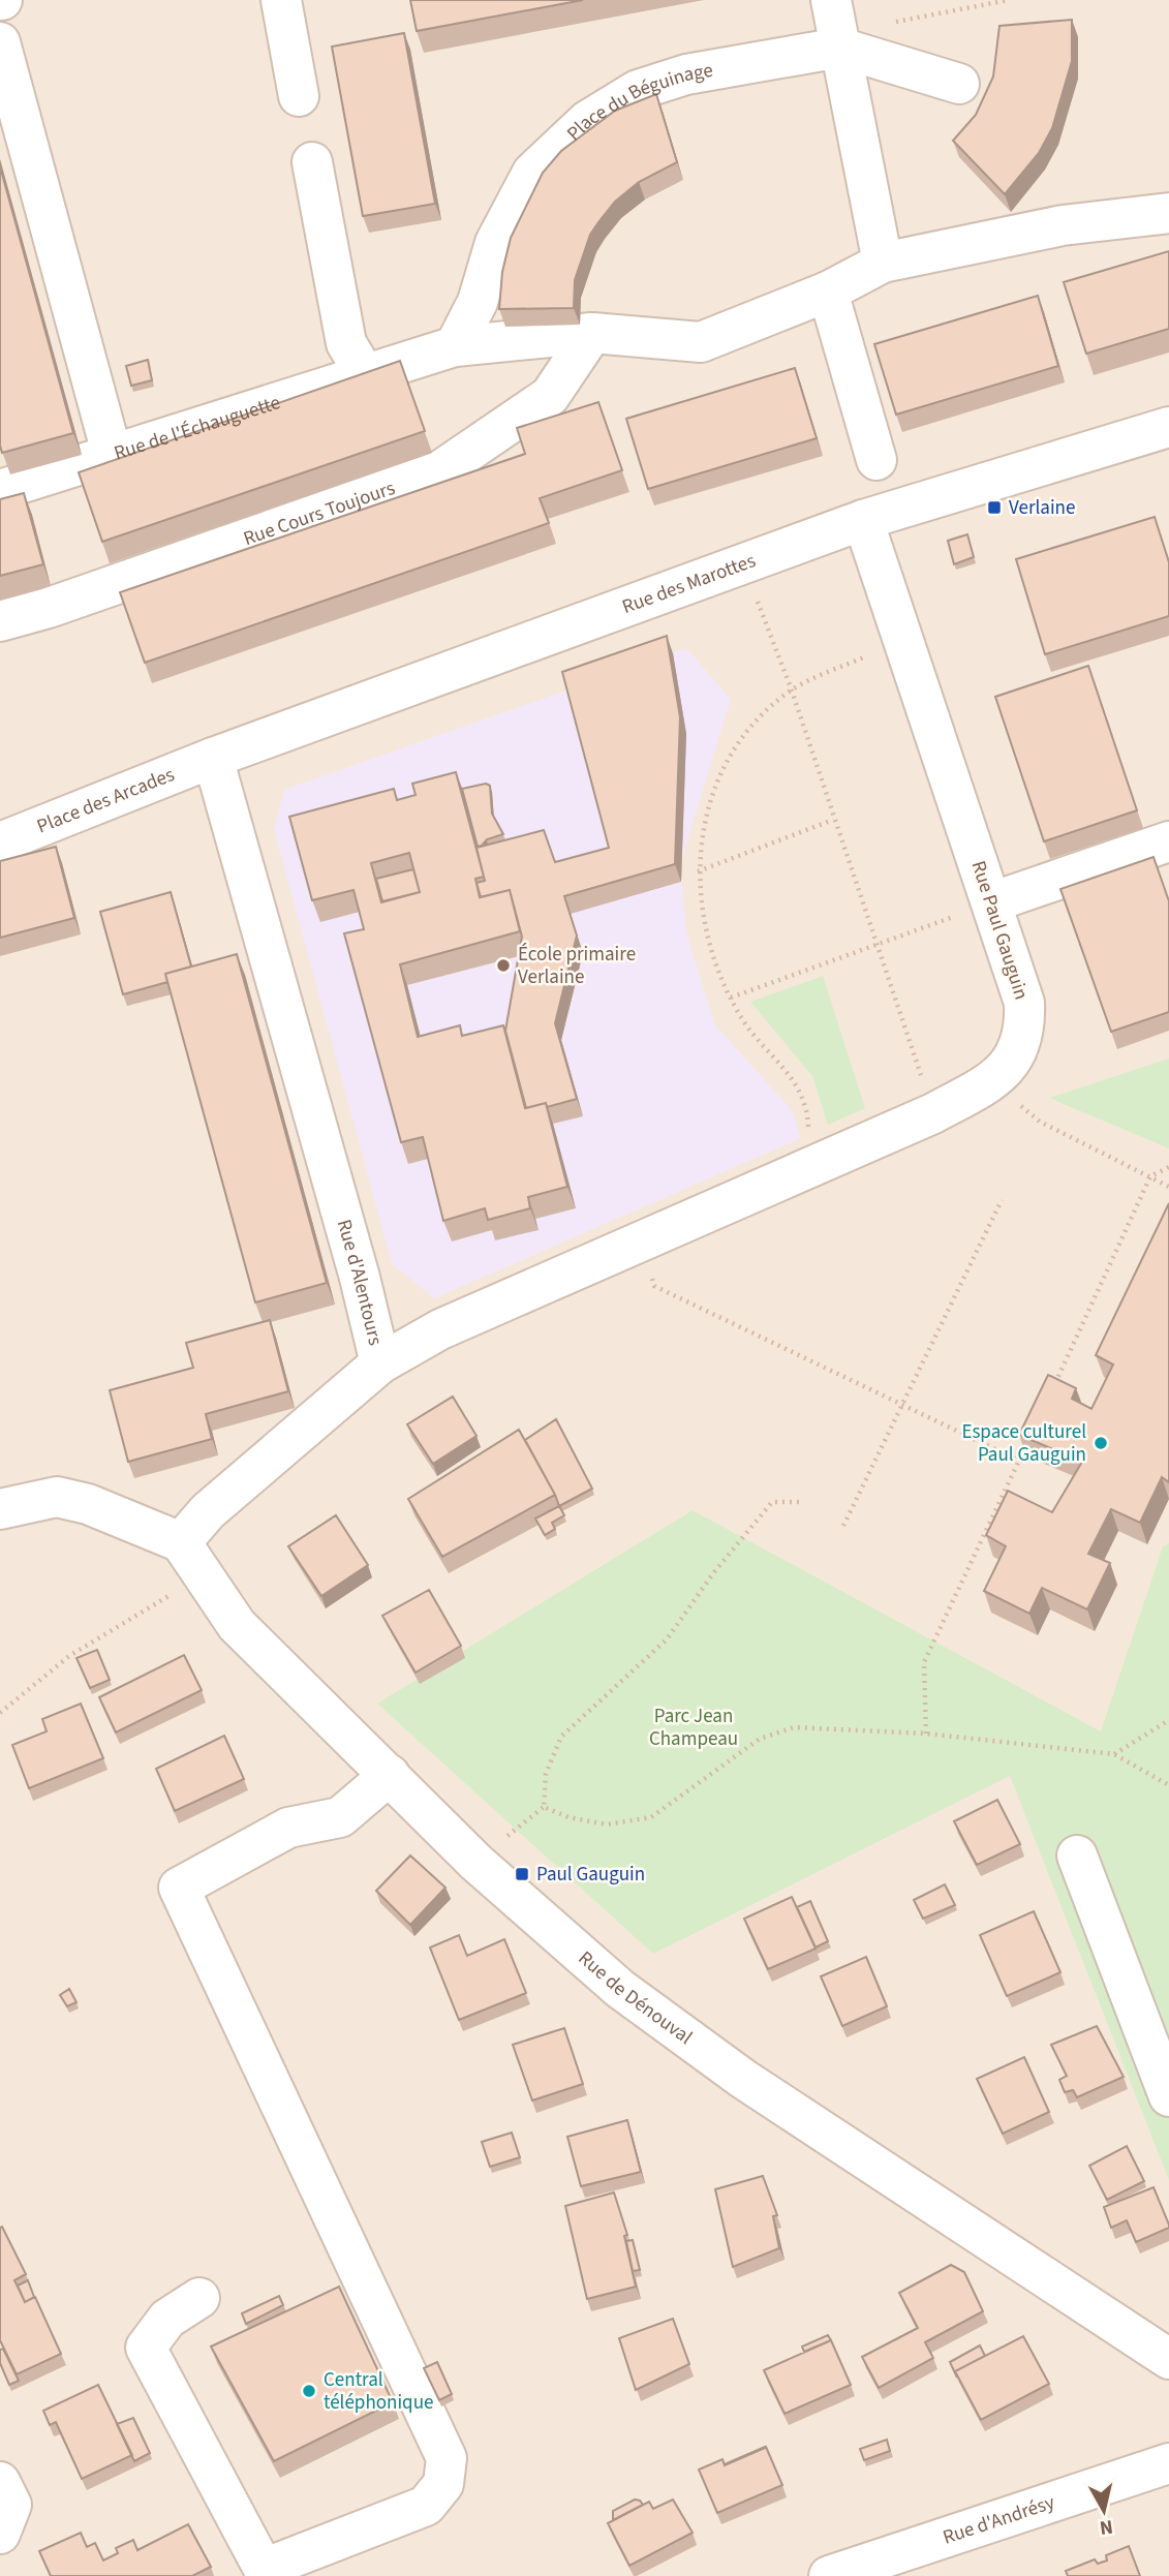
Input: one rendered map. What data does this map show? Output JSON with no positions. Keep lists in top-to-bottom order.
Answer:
{
  "streets": {
    "street": [
      "Place du Béguinage",
      "Rue de l'Échauguette",
      "Rue Cours Toujours",
      "Rue des Marottes",
      "Place des Arcades",
      "Rue Paul Gauguin",
      "Rue d'Alentours",
      "Rue de Dénouval",
      "Rue d'Andrésy"
    ]
  },
  "crossings": [
    ["Place du Béguinage", "Rue de l'Échauguette"],
    ["Rue des Marottes", "Place des Arcades"],
    ["Rue des Marottes", "Rue Paul Gauguin"],
    ["Rue des Marottes", "Rue d'Alentours"],
    ["Place des Arcades", "Rue d'Alentours"],
    ["Rue Paul Gauguin", "Rue d'Alentours"],
    ["Rue d'Alentours", "Rue de Dénouval"]
  ],
  "parks": ["Parc Jean Champeau"],
  "places": {
    "transit": ["Verlaine", "Paul Gauguin"],
    "other": ["École primaire Verlaine", "Espace culturel Paul Gauguin", "Central téléphonique"]
  },
  "north": "bottom"
}
